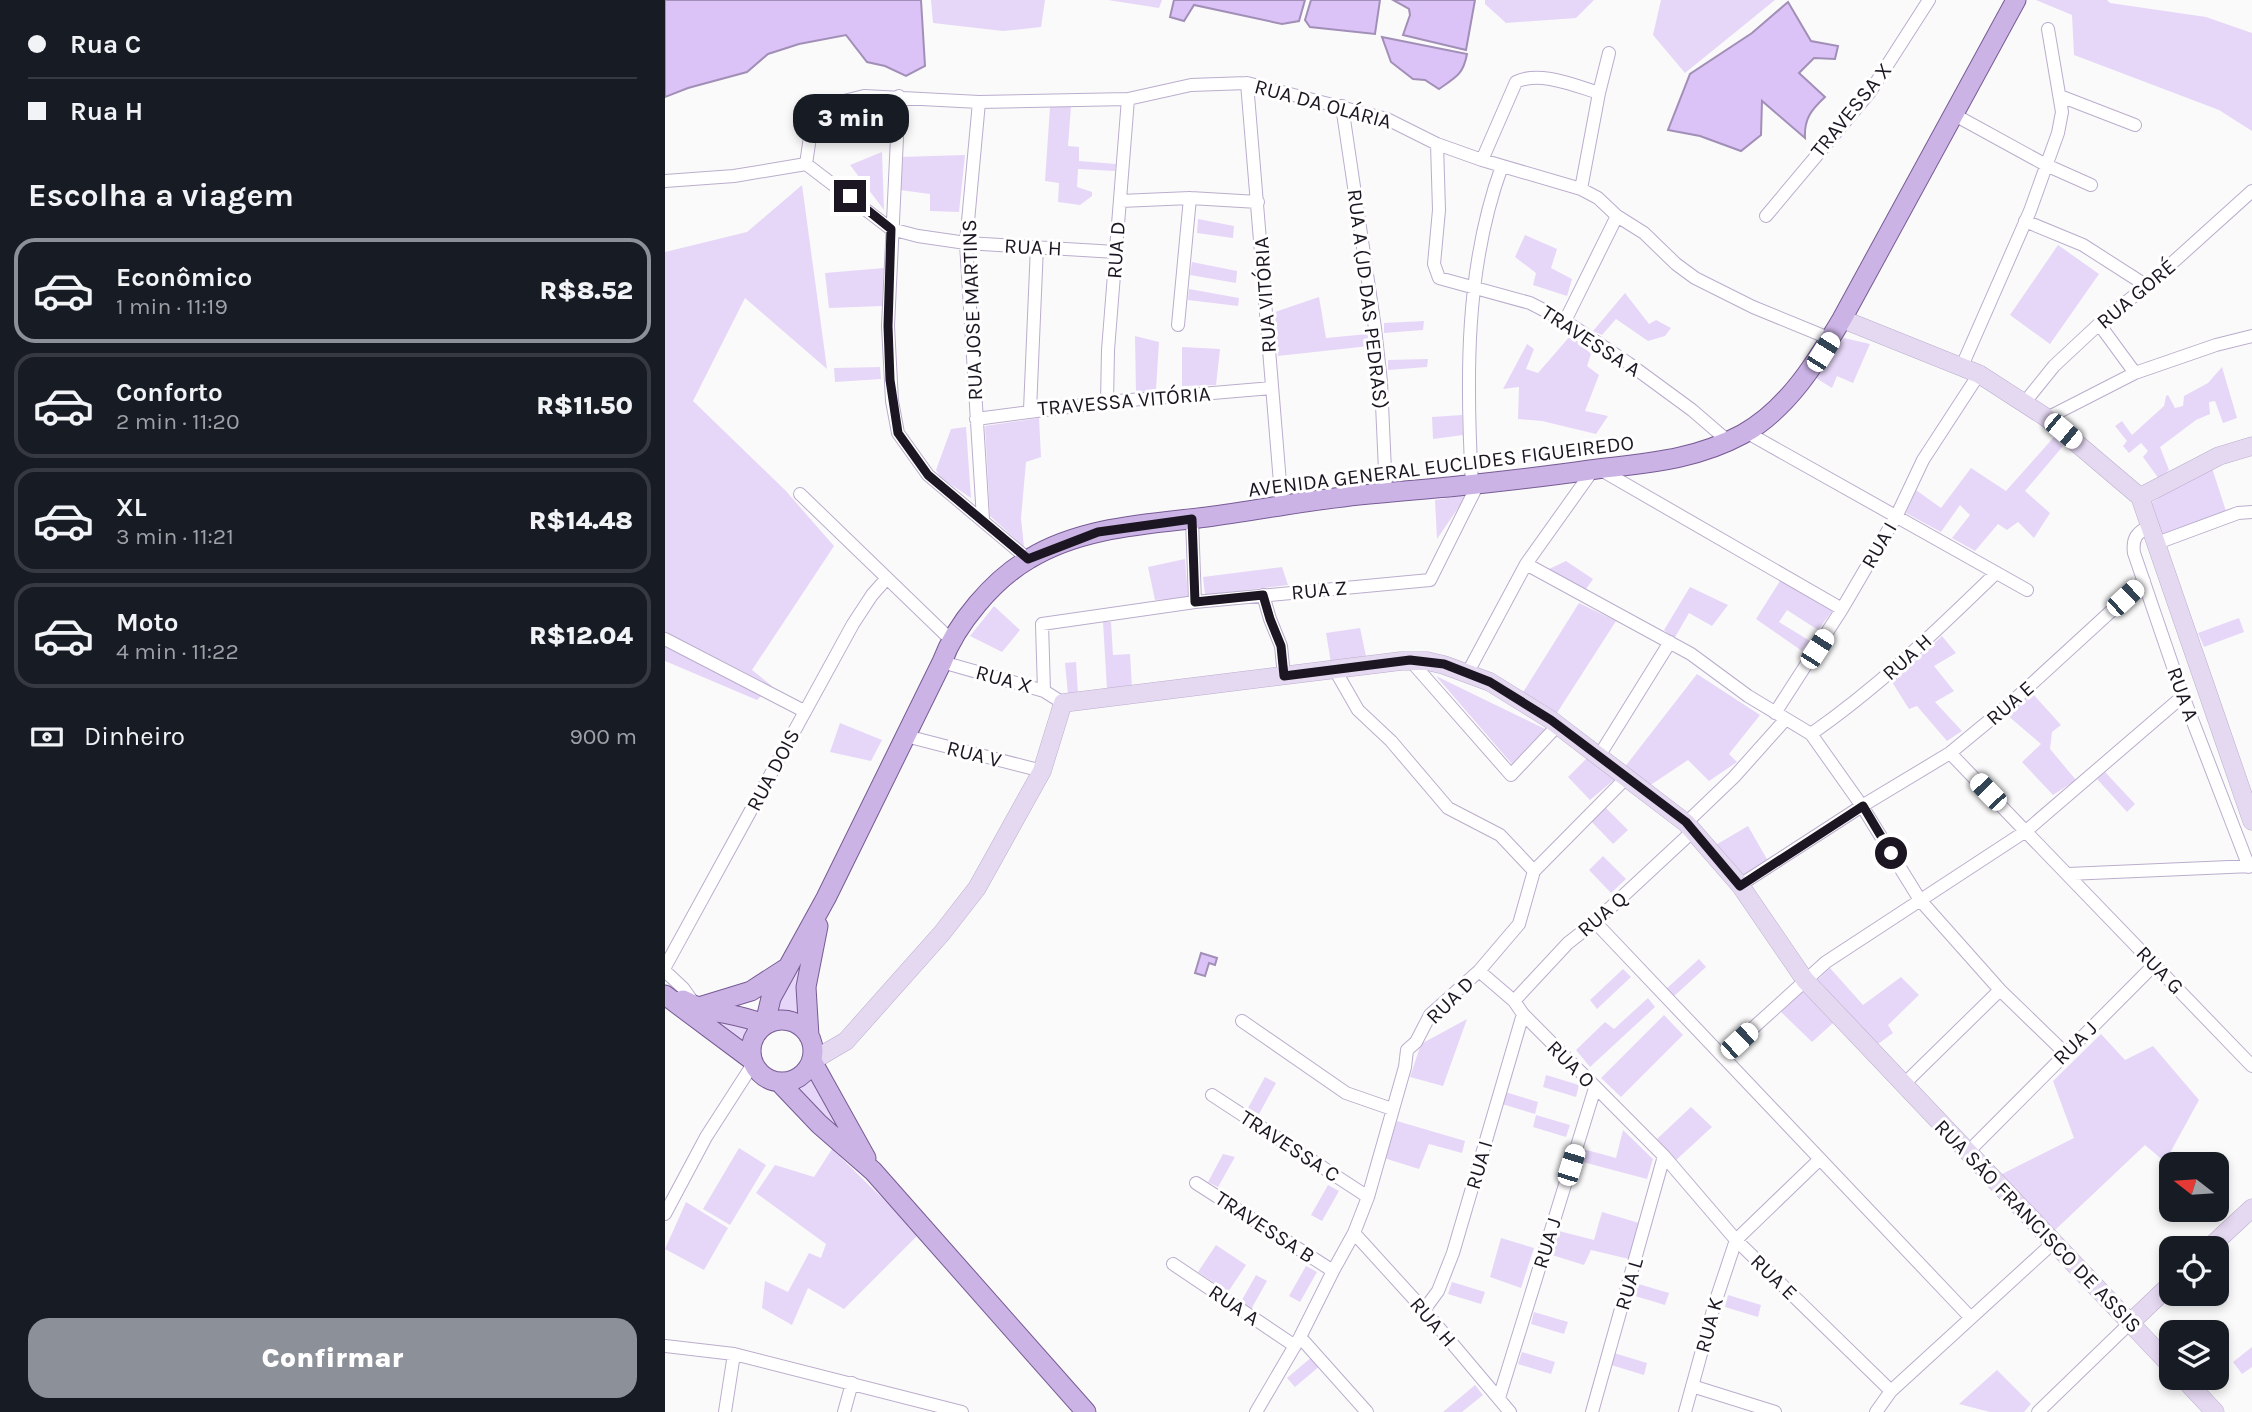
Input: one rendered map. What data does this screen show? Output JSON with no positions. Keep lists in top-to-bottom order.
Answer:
{
  "streets": {
    "main road": ["AVENIDA GENERAL EUCLIDES FIGUEIREDO"],
    "street": [
      "RUA DA OLÁRIA",
      "TRAVESSA X",
      "RUA H",
      "RUA D",
      "RUA GORÉ",
      "RUA VITÓRIA",
      "RUA A (JD DAS PEDRAS)",
      "RUA JOSE MARTINS",
      "TRAVESSA A",
      "TRAVESSA VITÓRIA",
      "RUA I",
      "RUA Z",
      "RUA X",
      "RUA A",
      "RUA E",
      "RUA V",
      "RUA DOIS",
      "RUA Q",
      "RUA G",
      "RUA J",
      "RUA O",
      "TRAVESSA C",
      "RUA SÃO FRANCISCO DE ASSIS",
      "TRAVESSA B",
      "RUA L",
      "RUA K"
    ]
  },
  "crossings": [
    ["RUA DA OLÁRIA", "RUA H"],
    ["RUA DA OLÁRIA", "RUA D"],
    ["RUA DA OLÁRIA", "RUA VITÓRIA"],
    ["RUA DA OLÁRIA", "RUA A (JD DAS PEDRAS)"],
    ["RUA DA OLÁRIA", "RUA JOSE MARTINS"],
    ["RUA DA OLÁRIA", "TRAVESSA A"],
    ["RUA DA OLÁRIA", "AVENIDA GENERAL EUCLIDES FIGUEIREDO"],
    ["RUA H", "RUA D"],
    ["RUA H", "RUA JOSE MARTINS"],
    ["RUA H", "RUA I"],
    ["RUA H", "RUA J"],
    ["RUA D", "TRAVESSA VITÓRIA"],
    ["RUA D", "RUA A"],
    ["RUA D", "RUA O"],
    ["RUA D", "TRAVESSA C"],
    ["RUA D", "RUA SÃO FRANCISCO DE ASSIS"],
    ["RUA D", "TRAVESSA B"],
    ["RUA VITÓRIA", "TRAVESSA VITÓRIA"],
    ["RUA VITÓRIA", "AVENIDA GENERAL EUCLIDES FIGUEIREDO"],
    ["RUA A (JD DAS PEDRAS)", "AVENIDA GENERAL EUCLIDES FIGUEIREDO"],
    ["RUA JOSE MARTINS", "TRAVESSA VITÓRIA"],
    ["TRAVESSA A", "AVENIDA GENERAL EUCLIDES FIGUEIREDO"],
    ["AVENIDA GENERAL EUCLIDES FIGUEIREDO", "RUA Z"],
    ["AVENIDA GENERAL EUCLIDES FIGUEIREDO", "RUA X"],
    ["AVENIDA GENERAL EUCLIDES FIGUEIREDO", "RUA V"],
    ["RUA I", "RUA Q"],
    ["RUA I", "RUA O"],
    ["RUA I", "RUA SÃO FRANCISCO DE ASSIS"],
    ["RUA Z", "RUA X"],
    ["RUA X", "RUA SÃO FRANCISCO DE ASSIS"],
    ["RUA A", "RUA E"],
    ["RUA E", "RUA G"],
    ["RUA E", "RUA O"],
    ["RUA E", "RUA SÃO FRANCISCO DE ASSIS"],
    ["RUA E", "RUA L"],
    ["RUA E", "RUA K"],
    ["RUA Q", "RUA O"],
    ["RUA Q", "RUA SÃO FRANCISCO DE ASSIS"],
    ["RUA G", "RUA J"],
    ["RUA J", "RUA O"],
    ["RUA J", "RUA SÃO FRANCISCO DE ASSIS"],
    ["RUA O", "RUA L"]
  ],
  "north": "left",
  "page": {
    "banner": ["Rua C", "Rua H"],
    "bubble": "3 min",
    "heading": "Escolha a viagem",
    "list": [
      {
        "name": "Econômico",
        "note": "1 min · 11:19",
        "value": "R$8.52"
      },
      {
        "name": "Conforto",
        "note": "2 min · 11:20",
        "value": "R$11.50"
      },
      {
        "name": "XL",
        "note": "3 min · 11:21",
        "value": "R$14.48"
      },
      {
        "name": "Moto",
        "note": "4 min · 11:22",
        "value": "R$12.04"
      }
    ],
    "pay": ["Dinheiro", "900 m"],
    "buttons": "Confirmar"
  }
}
